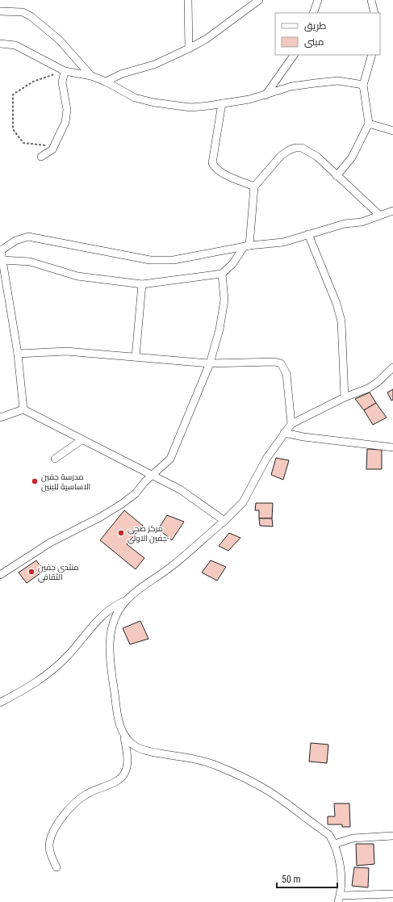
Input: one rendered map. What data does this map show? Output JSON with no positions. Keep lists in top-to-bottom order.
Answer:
{
  "places": ["مدرسة جفين الاساسية للبنين", "مركز صحي جفين الاولي-", "منتدى جفين الثقافي"],
  "legend": ["طريق", "مبنى"],
  "scale_bar": "50 m"
}
